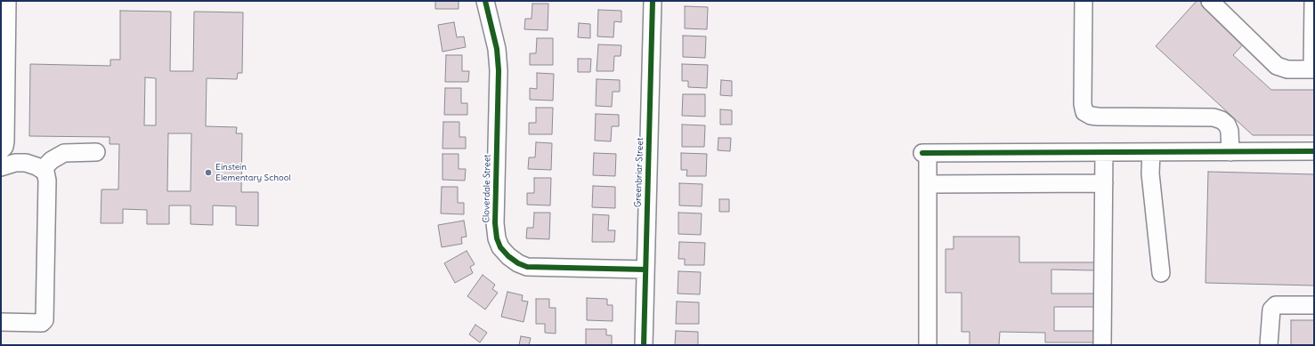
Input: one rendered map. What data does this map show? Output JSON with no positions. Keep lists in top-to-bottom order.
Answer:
{
  "streets": {
    "street": ["Greenbriar Street", "Cloverdale Street"]
  },
  "crossings": [
    ["Greenbriar Street", "Cloverdale Street"]
  ],
  "places": ["Einstein Elementary School"]
}
